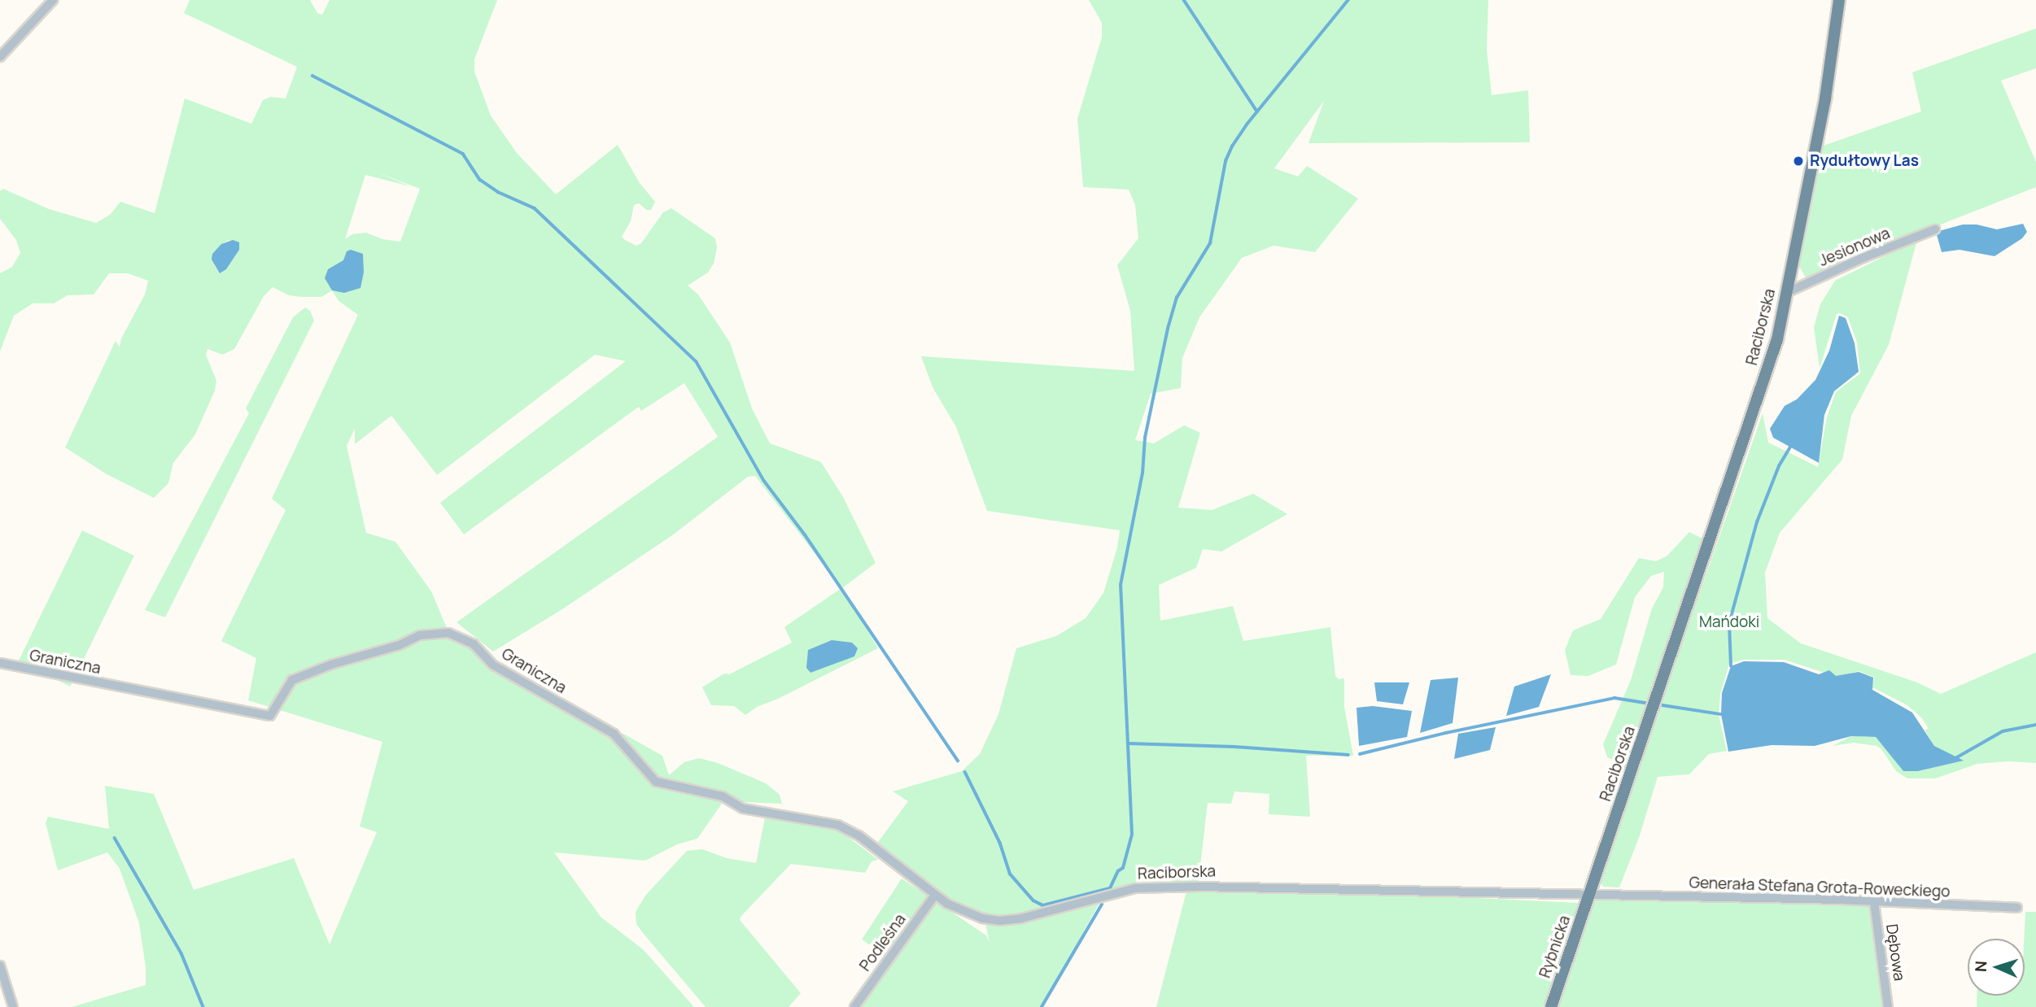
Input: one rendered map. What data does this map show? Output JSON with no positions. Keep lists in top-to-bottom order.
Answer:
{
  "streets": {
    "main road": ["Raciborska", "Rybnicka"],
    "street": [
      "Jesionowa",
      "Graniczna",
      "Generała Stefana Grota-Roweckiego",
      "Podleśna",
      "Dębowa"
    ]
  },
  "crossings": [
    ["Jesionowa", "Raciborska"],
    ["Raciborska", "Graniczna"],
    ["Raciborska", "Generała Stefana Grota-Roweckiego"],
    ["Raciborska", "Podleśna"],
    ["Raciborska", "Rybnicka"],
    ["Graniczna", "Podleśna"],
    ["Generała Stefana Grota-Roweckiego", "Rybnicka"],
    ["Generała Stefana Grota-Roweckiego", "Dębowa"]
  ],
  "parks": ["Mańdoki"],
  "places": ["Rydułtowy Las"],
  "north": "left"
}
